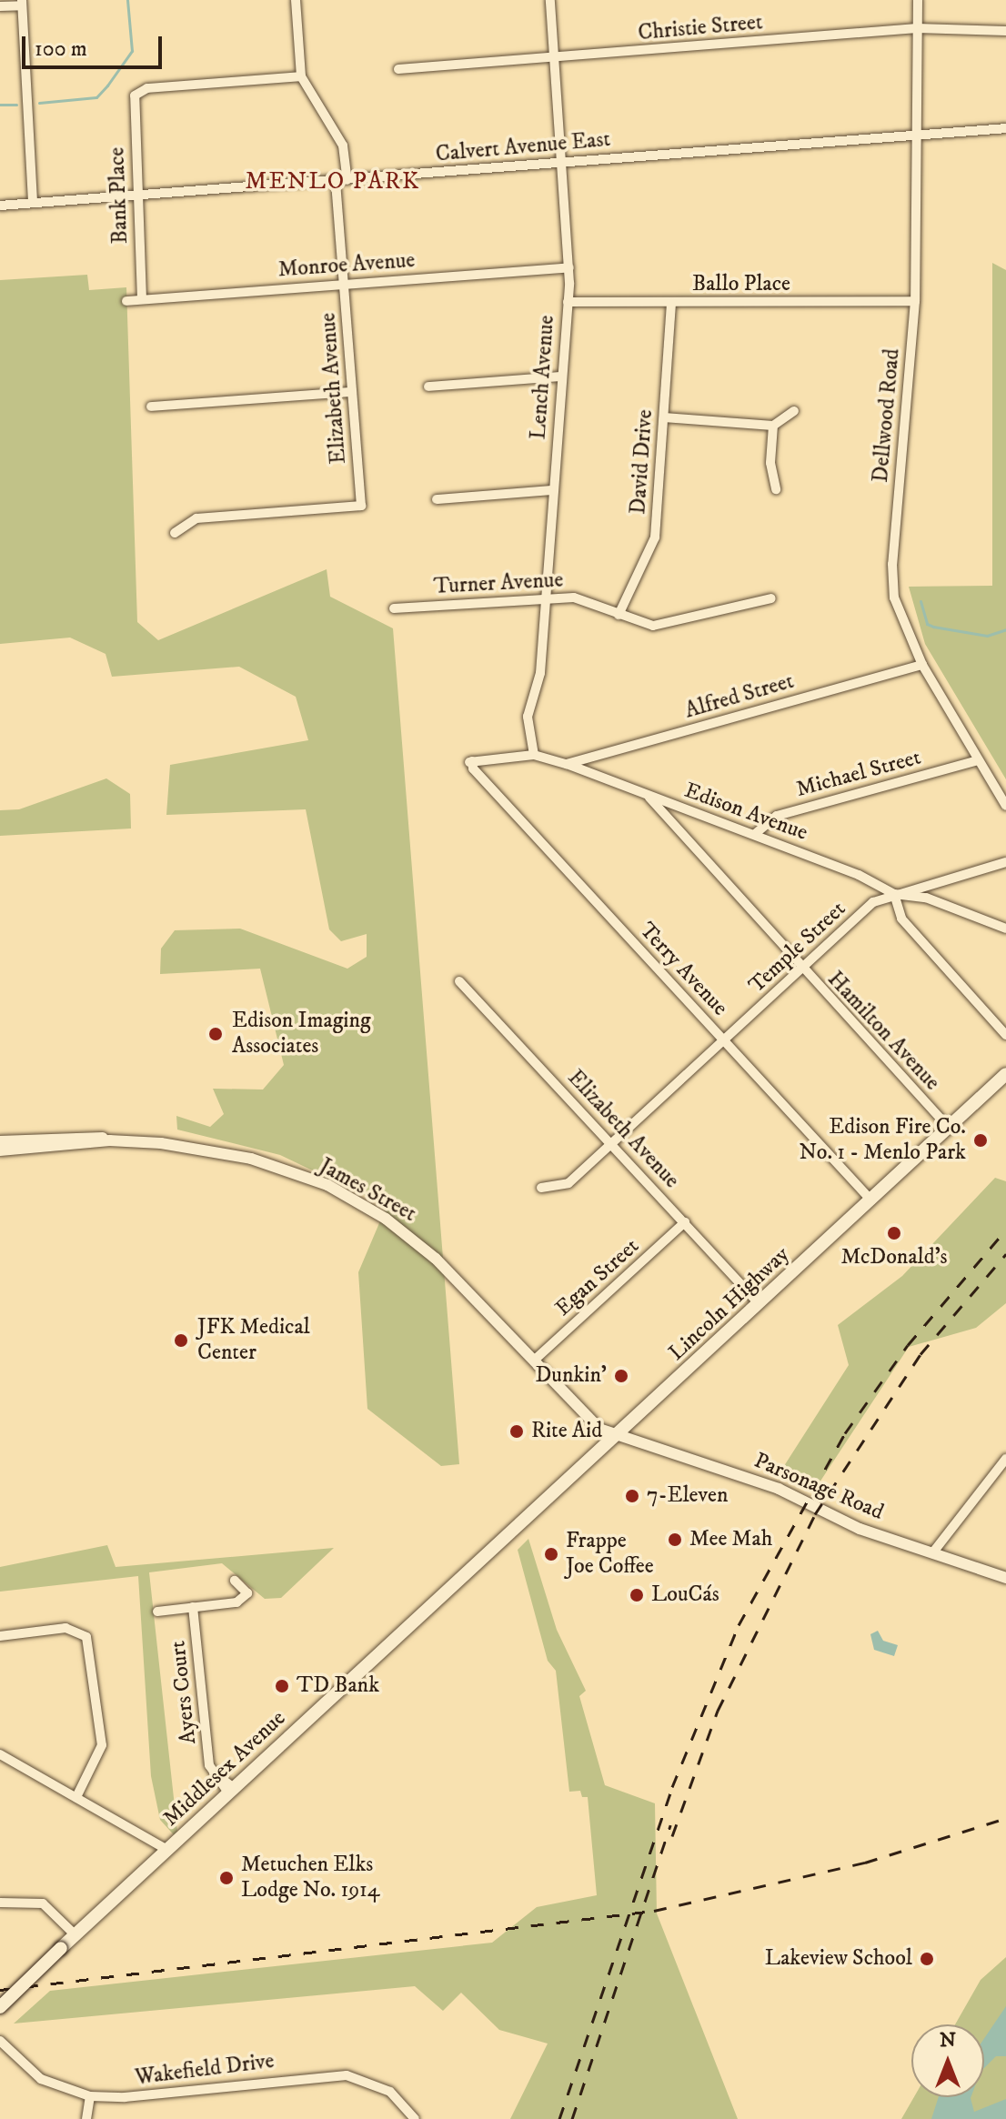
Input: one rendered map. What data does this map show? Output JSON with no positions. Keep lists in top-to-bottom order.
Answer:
{
  "streets": {
    "main road": ["Lincoln Highway", "Middlesex Avenue"],
    "street": [
      "Christie Street",
      "Calvert Avenue East",
      "Bank Place",
      "Monroe Avenue",
      "Ballo Place",
      "Lench Avenue",
      "Elizabeth Avenue",
      "Dellwood Road",
      "David Drive",
      "Turner Avenue",
      "Alfred Street",
      "Michael Street",
      "Edison Avenue",
      "Temple Street",
      "Terry Avenue",
      "Hamilton Avenue",
      "James Street",
      "Egan Street",
      "Parsonage Road",
      "Ayers Court",
      "Wakefield Drive"
    ]
  },
  "crossings": [
    ["Christie Street", "Lench Avenue"],
    ["Christie Street", "Dellwood Road"],
    ["Calvert Avenue East", "Bank Place"],
    ["Calvert Avenue East", "Lench Avenue"],
    ["Calvert Avenue East", "Elizabeth Avenue"],
    ["Calvert Avenue East", "Dellwood Road"],
    ["Bank Place", "Monroe Avenue"],
    ["Monroe Avenue", "Lench Avenue"],
    ["Monroe Avenue", "Elizabeth Avenue"],
    ["Ballo Place", "Lench Avenue"],
    ["Ballo Place", "Dellwood Road"],
    ["Ballo Place", "David Drive"],
    ["Lench Avenue", "Turner Avenue"],
    ["Lench Avenue", "Edison Avenue"],
    ["Elizabeth Avenue", "Temple Street"],
    ["Elizabeth Avenue", "Egan Street"],
    ["Elizabeth Avenue", "Lincoln Highway"],
    ["Dellwood Road", "Alfred Street"],
    ["Dellwood Road", "Michael Street"],
    ["David Drive", "Turner Avenue"],
    ["Alfred Street", "Edison Avenue"],
    ["Michael Street", "Edison Avenue"],
    ["Edison Avenue", "Temple Street"],
    ["Edison Avenue", "Terry Avenue"],
    ["Edison Avenue", "Hamilton Avenue"],
    ["Temple Street", "Terry Avenue"],
    ["Temple Street", "Hamilton Avenue"],
    ["Terry Avenue", "Lincoln Highway"],
    ["Hamilton Avenue", "Lincoln Highway"],
    ["James Street", "Egan Street"],
    ["James Street", "Lincoln Highway"],
    ["James Street", "Parsonage Road"],
    ["Lincoln Highway", "Parsonage Road"],
    ["Lincoln Highway", "Middlesex Avenue"],
    ["Ayers Court", "Middlesex Avenue"]
  ],
  "districts": ["MENLO PARK"],
  "places": [
    "Edison Imaging Associates",
    "Edison Fire Co. No. 1 - Menlo Park",
    "McDonald's",
    "JFK Medical Center",
    "Dunkin'",
    "Rite Aid",
    "7-Eleven",
    "Mee Mah",
    "Frappe Joe Coffee",
    "LouCás",
    "TD Bank",
    "Metuchen Elks Lodge No. 1914",
    "Lakeview School"
  ],
  "scale_bar": "100 m",
  "north": "top"
}
